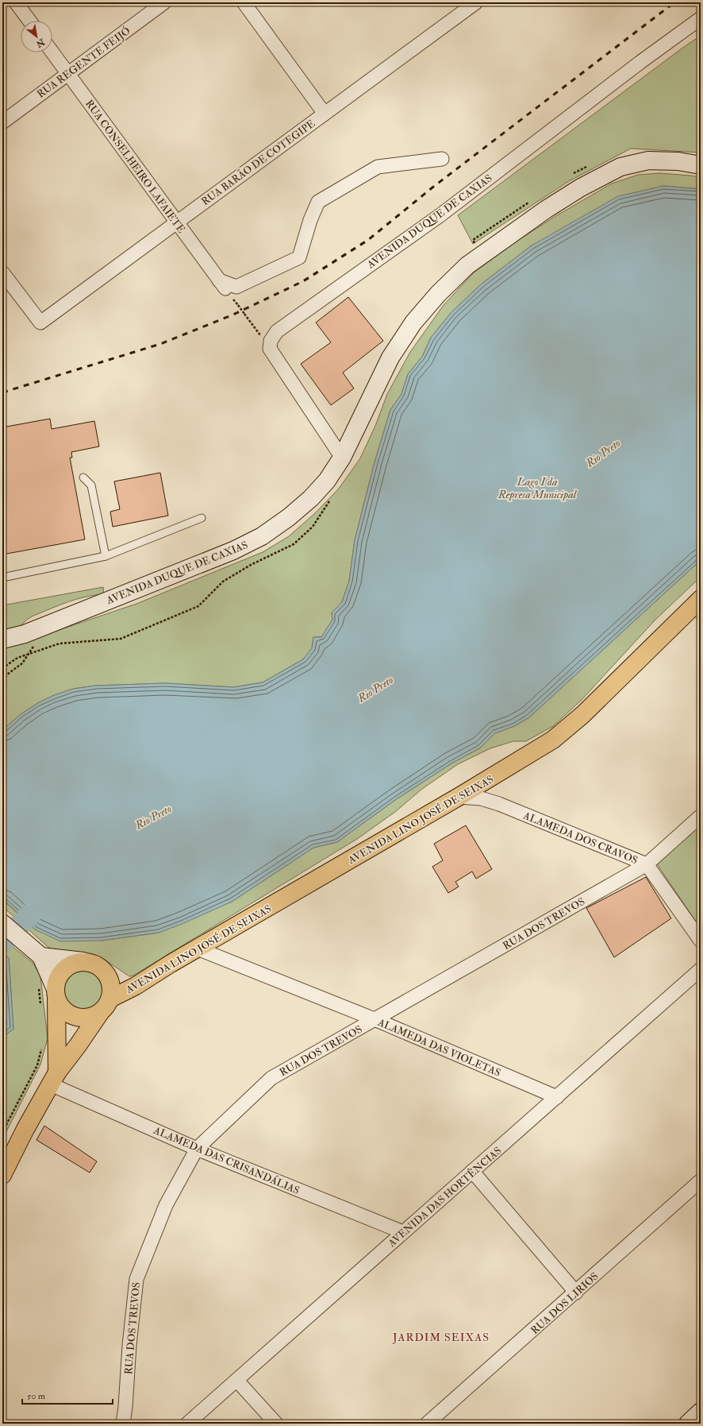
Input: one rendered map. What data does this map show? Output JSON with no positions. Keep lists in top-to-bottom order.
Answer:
{
  "streets": {
    "main road": ["AVENIDA DUQUE DE CAXIAS", "AVENIDA LINO JOSÉ DE SEIXAS"],
    "street": [
      "RUA REGENTE FEIJÓ",
      "RUA BARÃO DE COTEGIPE",
      "RUA CONSELHEIRO LAFAIETE",
      "ALAMEDA DOS CRAVOS",
      "RUA DOS TREVOS",
      "ALAMEDA DAS VIOLETAS",
      "ALAMEDA DAS CRISANDÁLIAS",
      "AVENIDA DAS HORTÊNCIAS",
      "RUA DOS LIRIOS"
    ]
  },
  "crossings": [
    ["RUA REGENTE FEIJÓ", "RUA CONSELHEIRO LAFAIETE"],
    ["RUA BARÃO DE COTEGIPE", "RUA CONSELHEIRO LAFAIETE"],
    ["AVENIDA LINO JOSÉ DE SEIXAS", "ALAMEDA DOS CRAVOS"],
    ["AVENIDA LINO JOSÉ DE SEIXAS", "ALAMEDA DAS VIOLETAS"],
    ["ALAMEDA DOS CRAVOS", "RUA DOS TREVOS"],
    ["RUA DOS TREVOS", "ALAMEDA DAS VIOLETAS"],
    ["RUA DOS TREVOS", "ALAMEDA DAS CRISANDÁLIAS"],
    ["ALAMEDA DAS VIOLETAS", "AVENIDA DAS HORTÊNCIAS"],
    ["ALAMEDA DAS CRISANDÁLIAS", "AVENIDA DAS HORTÊNCIAS"]
  ],
  "districts": ["JARDIM SEIXAS"],
  "water": ["Rio Preto", "Lago I da Represa Municipal"],
  "scale_bar": "50 m",
  "north": "bottom right"
}
